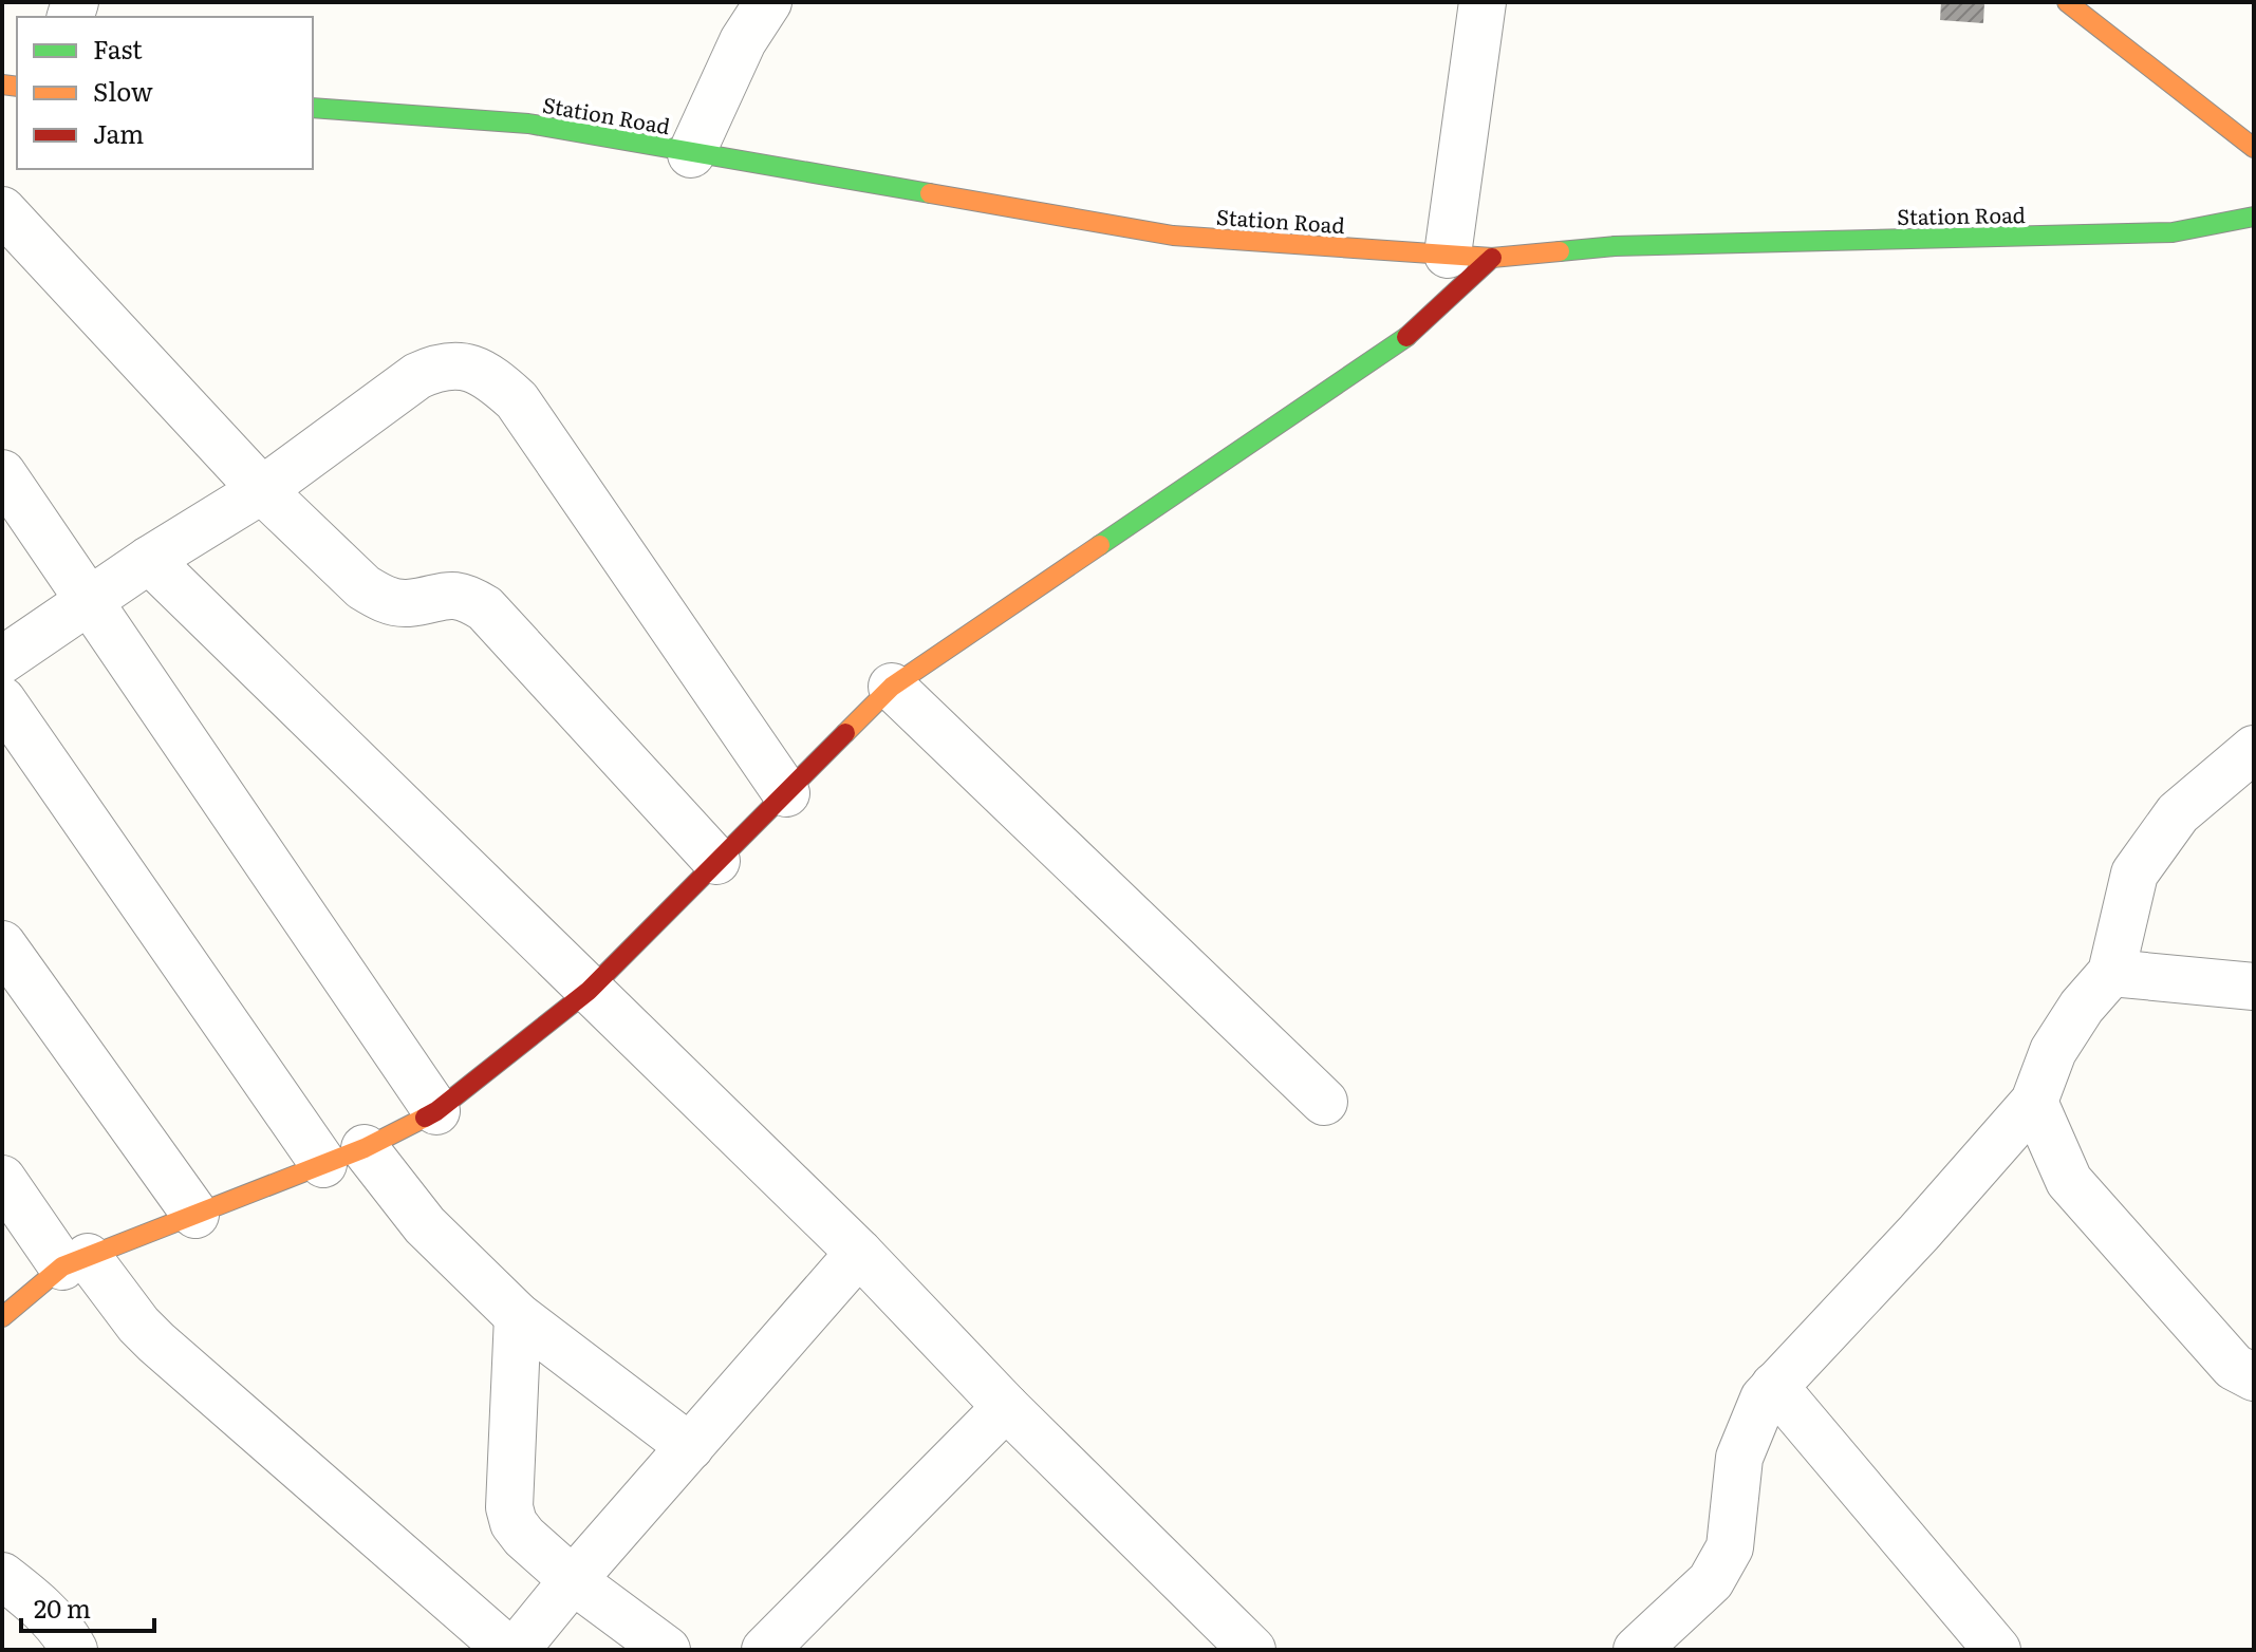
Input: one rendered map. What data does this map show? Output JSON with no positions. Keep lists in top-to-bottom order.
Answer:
{
  "streets": {
    "street": ["Station Road"]
  },
  "legend": ["Fast", "Slow", "Jam"],
  "scale_bar": "20 m"
}
